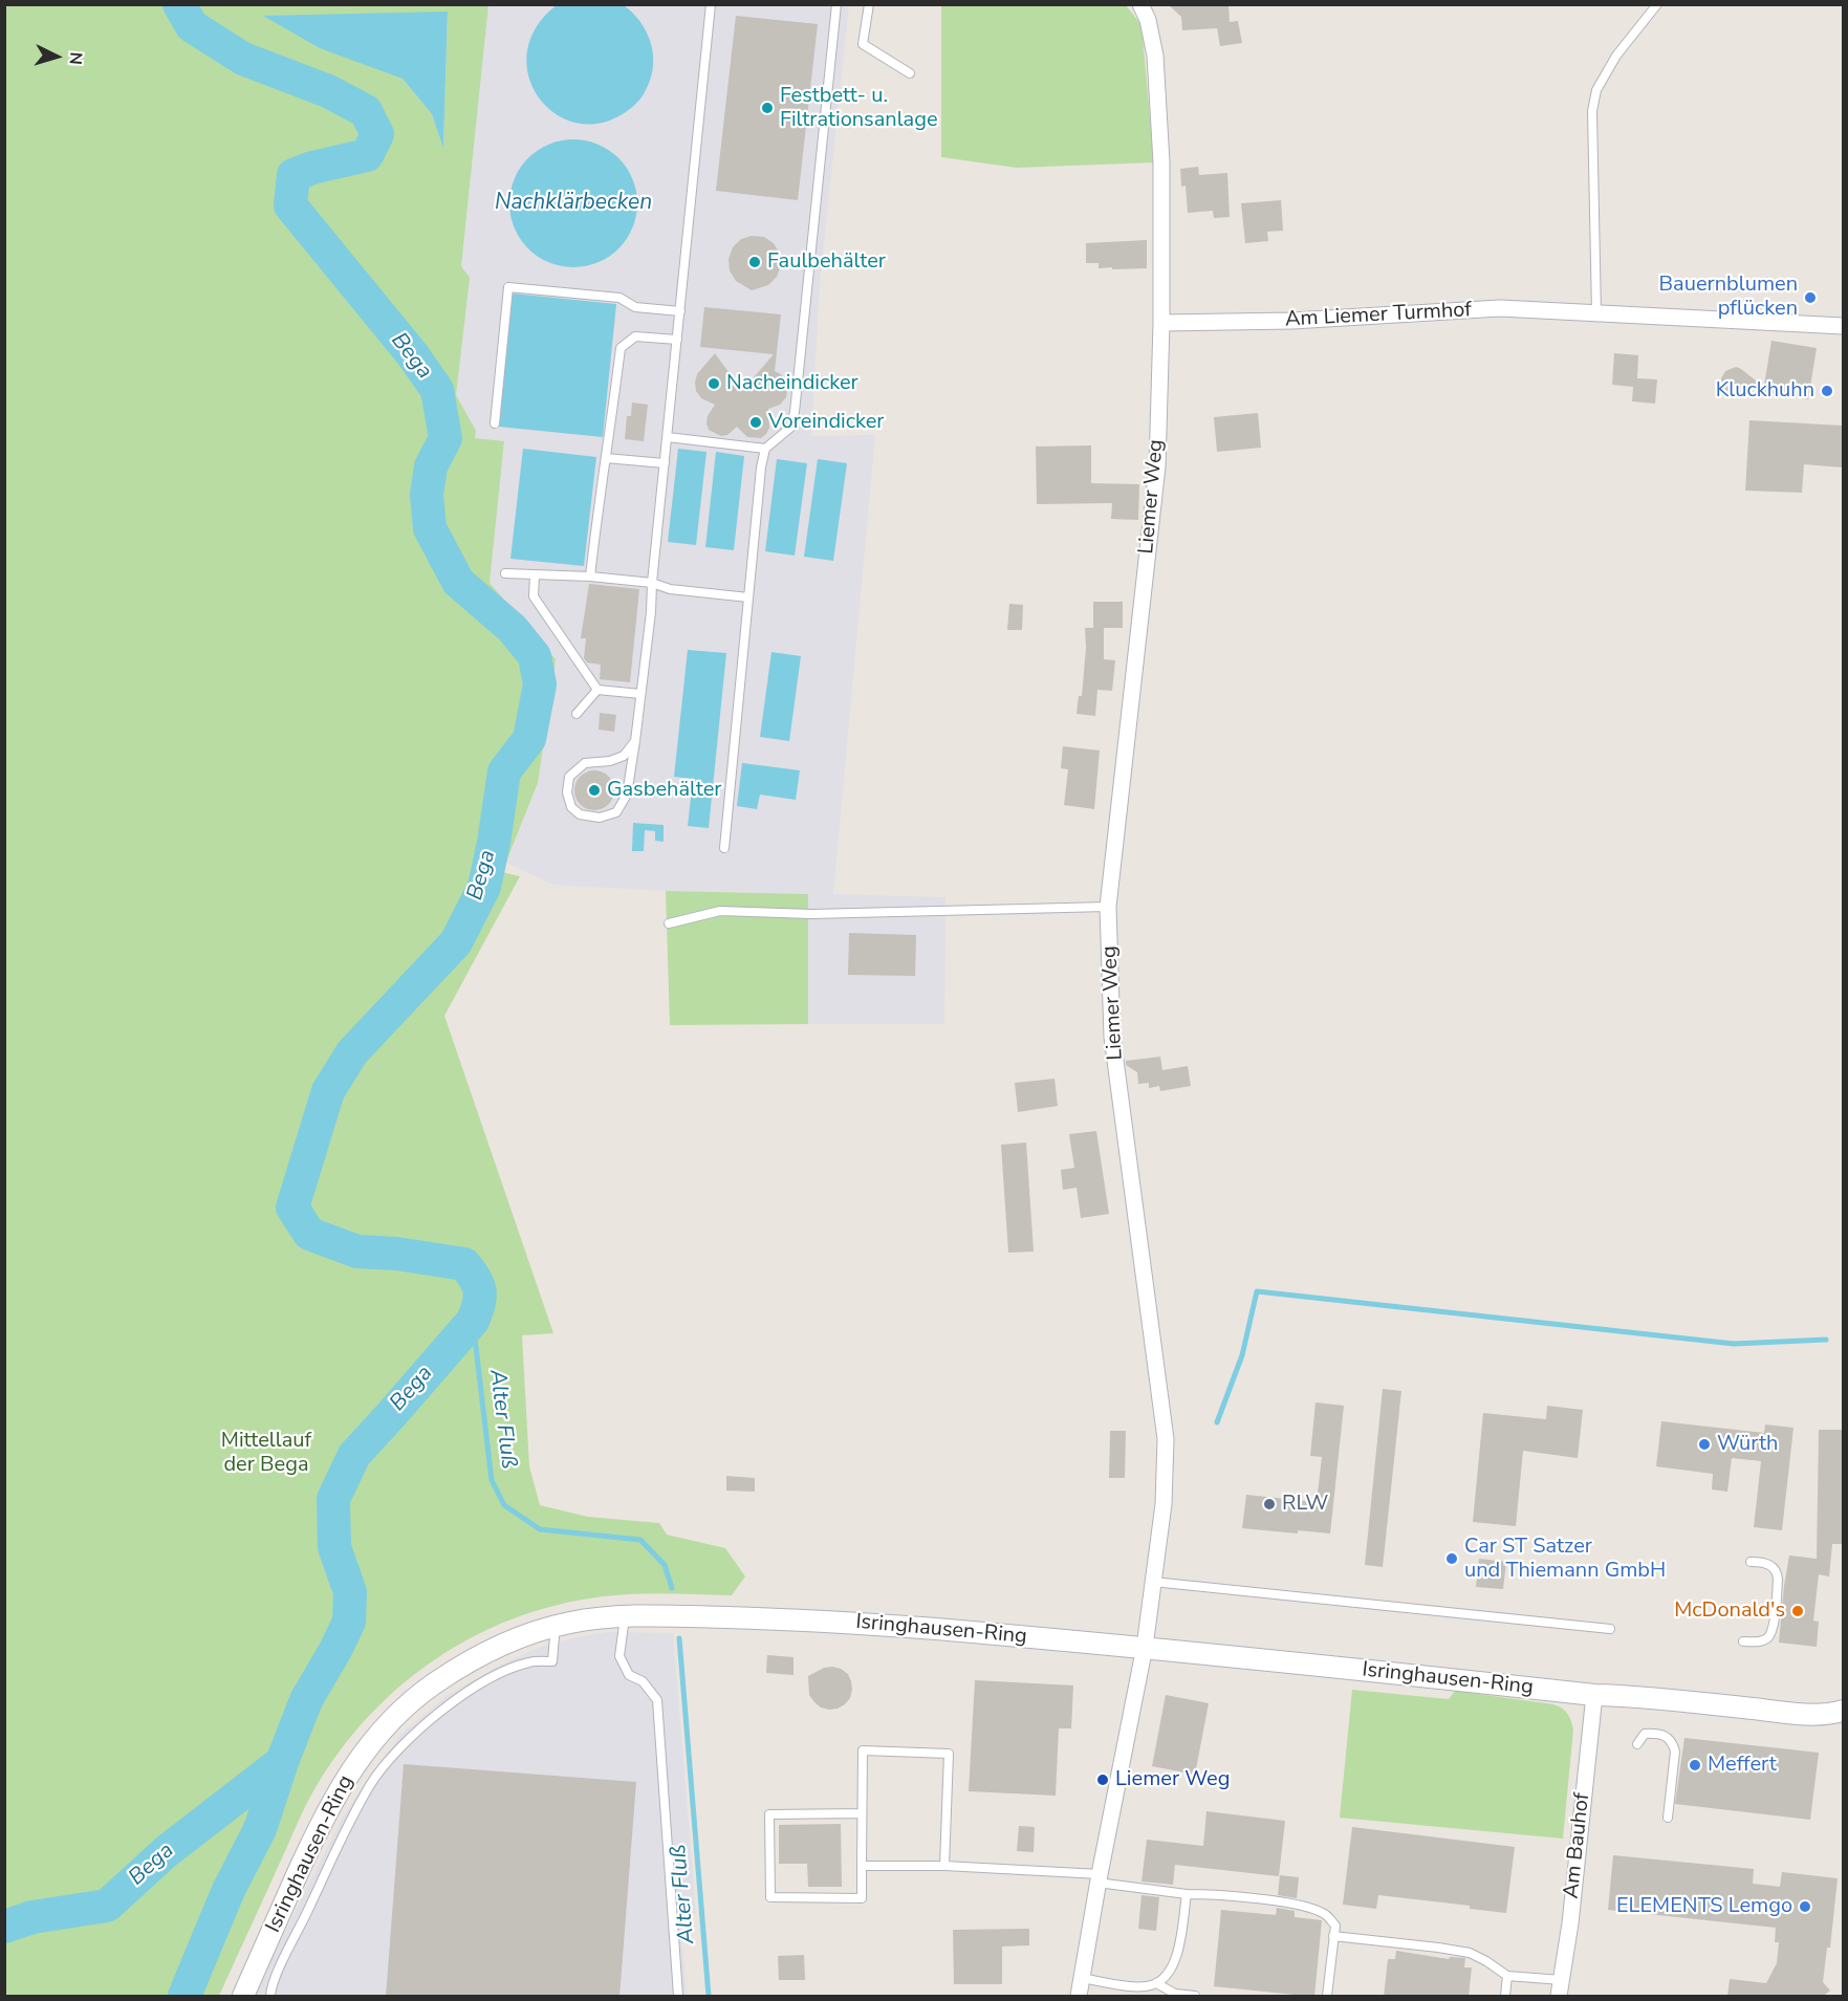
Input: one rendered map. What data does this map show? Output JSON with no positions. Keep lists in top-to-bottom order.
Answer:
{
  "streets": {
    "street": [
      "Am Liemer Turmhof",
      "Liemer Weg",
      "Isringhausen-Ring",
      "Am Bauhof"
    ]
  },
  "crossings": [
    ["Am Liemer Turmhof", "Liemer Weg"],
    ["Liemer Weg", "Isringhausen-Ring"],
    ["Isringhausen-Ring", "Am Bauhof"]
  ],
  "water": ["Nachklärbecken", "Bega", "Alter Fluß"],
  "parks": ["Mittellauf der Bega"],
  "places": [
    "Festbett- u. Filtrationsanlage",
    "Faulbehälter",
    "Bauernblumen pflücken",
    "Nacheindicker",
    "Kluckhuhn",
    "Voreindicker",
    "Gasbehälter",
    "Würth",
    "RLW",
    "Car ST Satzer und Thiemann GmbH",
    "McDonald's",
    "Meffert",
    "Liemer Weg",
    "ELEMENTS Lemgo"
  ],
  "north": "right"
}
